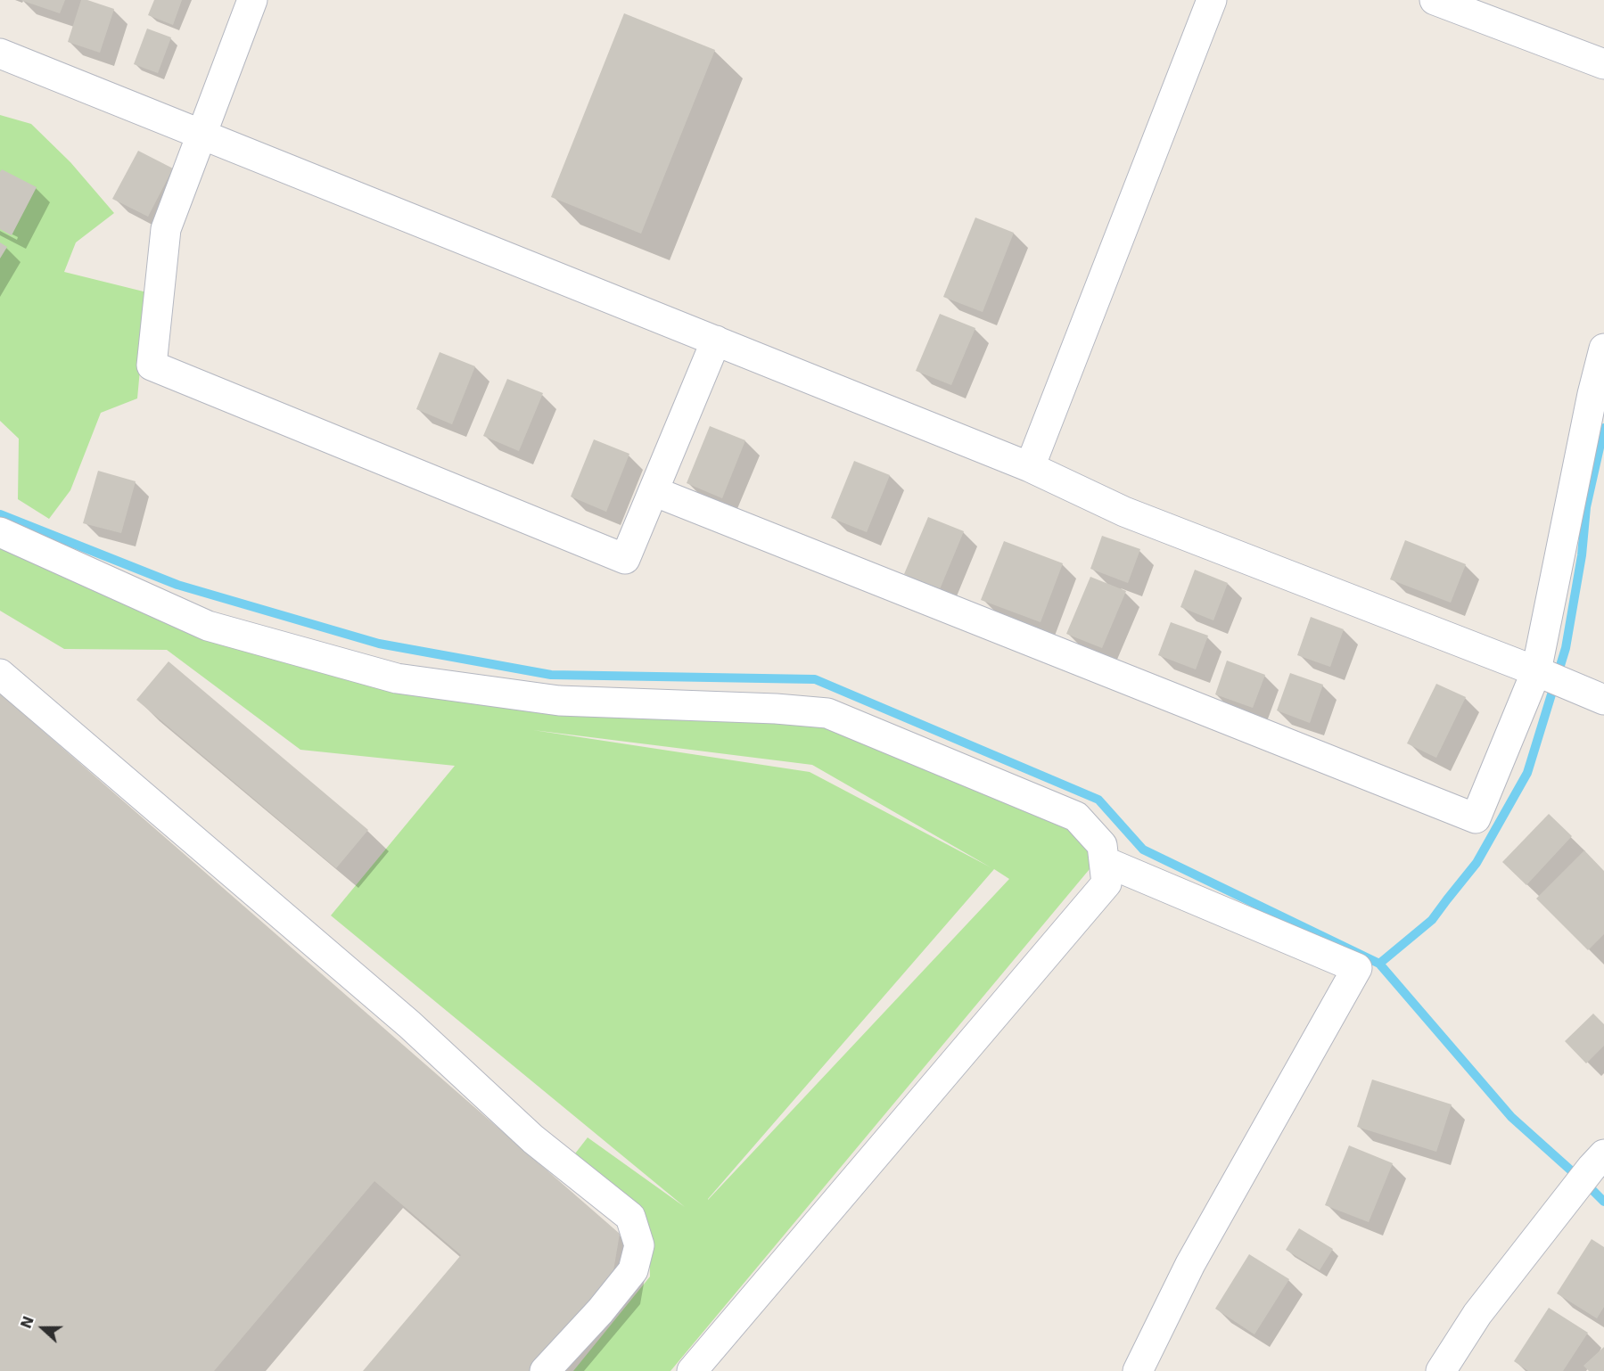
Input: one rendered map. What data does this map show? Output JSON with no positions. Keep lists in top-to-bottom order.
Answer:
{
  "north": "left"
}
